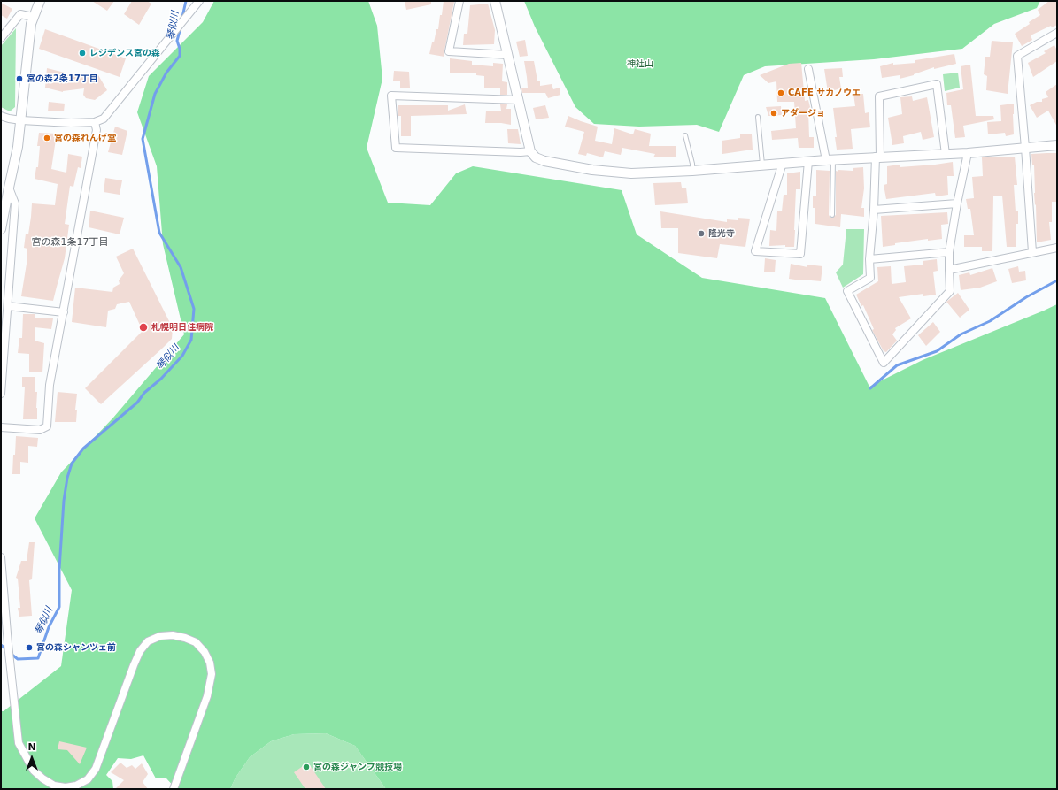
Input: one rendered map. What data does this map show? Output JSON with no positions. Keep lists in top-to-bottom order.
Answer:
{
  "districts": ["宮の森1条17丁目"],
  "water": ["琴似川"],
  "parks": ["神社山"],
  "places": [
    "レジデンス宮の森",
    "宮の森2条17丁目",
    "CAFE サカノウエ",
    "アダージョ",
    "宮の森れんげ堂",
    "隆光寺",
    "札幌明日佳病院",
    "宮の森シャンツェ前",
    "宮の森ジャンプ競技場"
  ],
  "north": "top"
}
